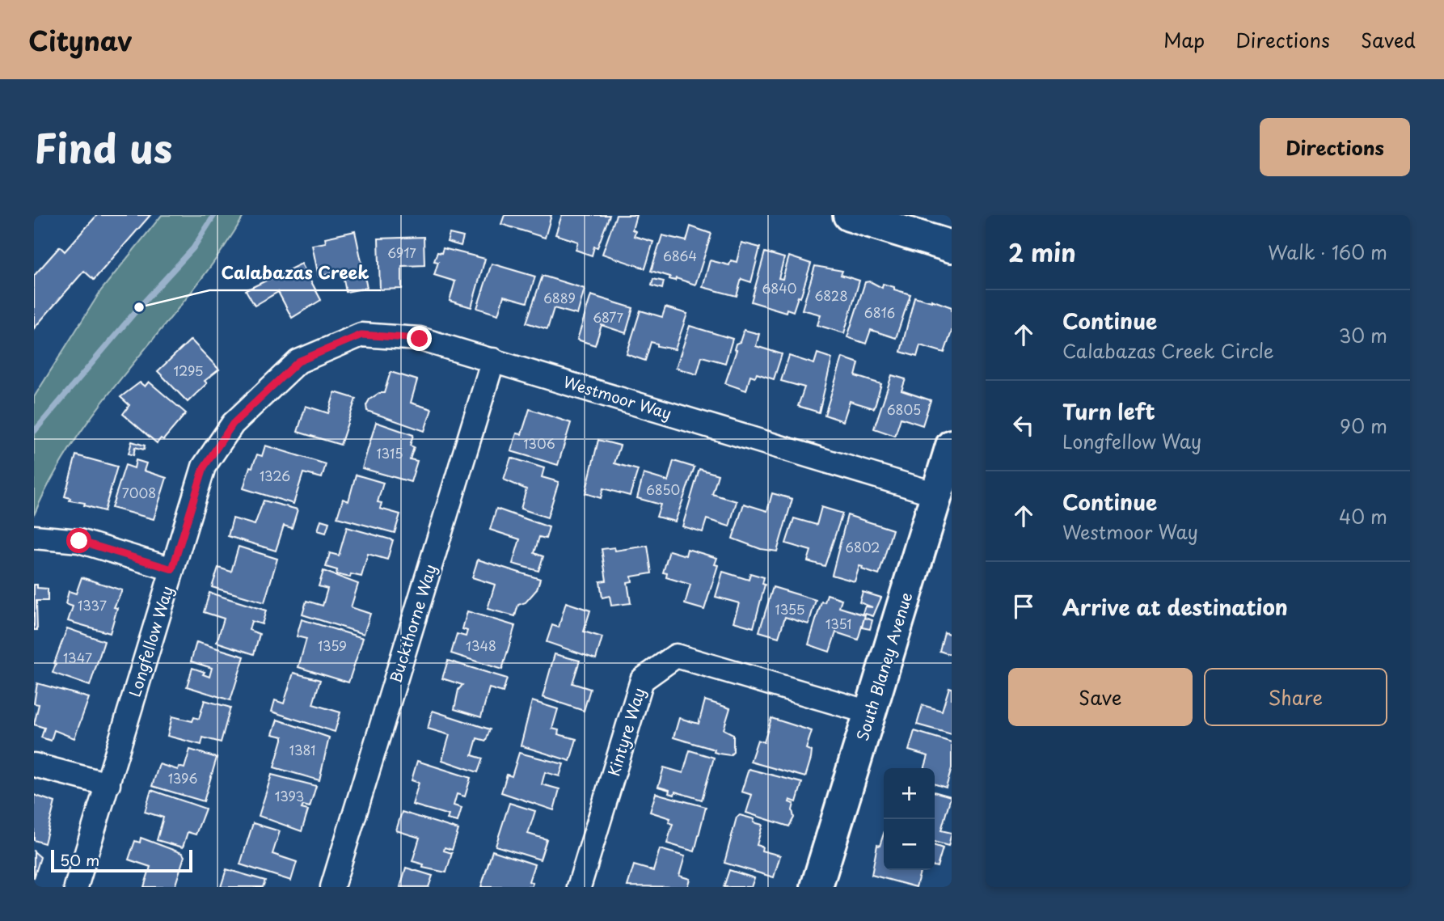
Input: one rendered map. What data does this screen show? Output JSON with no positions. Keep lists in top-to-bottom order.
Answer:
{
  "streets": {
    "street": [
      "Westmoor Way",
      "Buckthorne Way",
      "Longfellow Way",
      "South Blaney Avenue",
      "Kintyre Way"
    ]
  },
  "crossings": [
    ["Westmoor Way", "Buckthorne Way"],
    ["Westmoor Way", "Longfellow Way"],
    ["Westmoor Way", "South Blaney Avenue"],
    ["South Blaney Avenue", "Kintyre Way"]
  ],
  "places": ["Calabazas Creek"],
  "house_numbers": [
    "6917",
    "6864",
    "6840",
    "6828",
    "6889",
    "6816",
    "6877",
    "1295",
    "6805",
    "1306",
    "1315",
    "1326",
    "6850",
    "7008",
    "6802",
    "1337",
    "1355",
    "1351",
    "1359",
    "1348",
    "1347",
    "1381",
    "1396",
    "1393"
  ],
  "scale_bar": "50 m",
  "page": {
    "header": "Citynav",
    "nav": ["Map", "Directions", "Saved"],
    "title": "Find us",
    "buttons": [
      "Directions",
      ["Save", "Share"]
    ],
    "heading": ["2 min", "Walk · 160 m"],
    "list": [
      ["Continue", "Calabazas Creek Circle", "30 m"],
      ["Turn left", "Longfellow Way", "90 m"],
      ["Continue", "Westmoor Way", "40 m"],
      "Arrive at destination"
    ],
    "map_buttons": ["+", "−"],
    "scale": "50 m"
  }
}
